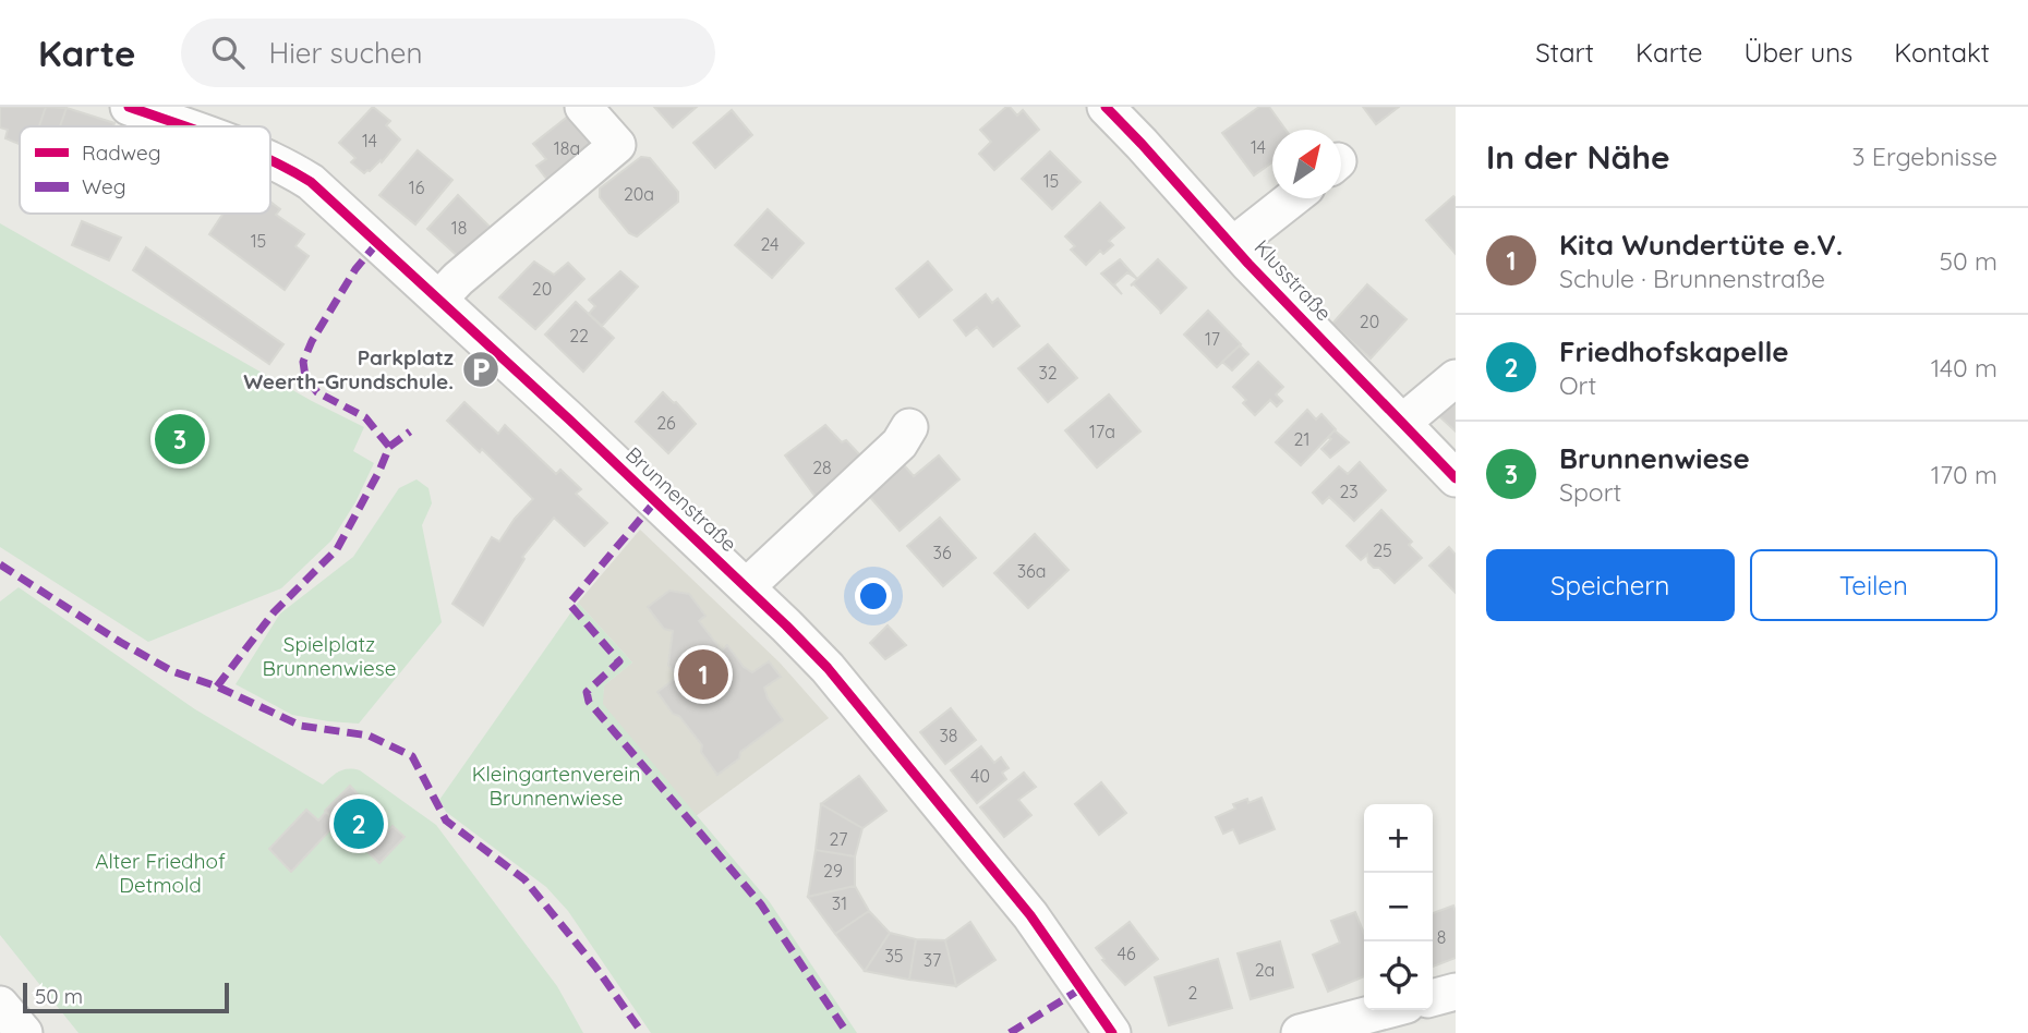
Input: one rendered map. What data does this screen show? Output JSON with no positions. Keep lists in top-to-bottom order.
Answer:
{
  "streets": {
    "street": ["Klusstraße", "Brunnenstraße"]
  },
  "parks": ["Spielplatz Brunnenwiese", "Kleingartenverein Brunnenwiese", "Alter Friedhof Detmold"],
  "places": {
    "parking": ["Parkplatz Weerth-Grundschule."]
  },
  "house_numbers": [
    "14",
    "14",
    "18a",
    "15",
    "16",
    "20a",
    "18",
    "15",
    "24",
    "20",
    "20",
    "22",
    "17",
    "32",
    "26",
    "17a",
    "21",
    "28",
    "23",
    "25",
    "36",
    "36a",
    "38",
    "40",
    "27",
    "29",
    "31",
    "8",
    "46",
    "35",
    "37",
    "2a",
    "2"
  ],
  "legend": ["Radweg", "Weg"],
  "scale_bar": "50 m",
  "north": "top right",
  "page": {
    "header": "Karte",
    "search": "Hier suchen",
    "nav": [
      "Start",
      "Karte",
      "Über uns",
      "Kontakt"
    ],
    "heading": ["In der Nähe", "3 Ergebnisse"],
    "list": [
      {
        "mark": "1",
        "name": "Kita Wundertüte e.V.",
        "note": "Schule · Brunnenstraße",
        "value": "50 m"
      },
      {
        "mark": "2",
        "name": "Friedhofskapelle",
        "note": "Ort",
        "value": "140 m"
      },
      {
        "mark": "3",
        "name": "Brunnenwiese",
        "note": "Sport",
        "value": "170 m"
      }
    ],
    "pins": ["3", "1", "2"],
    "buttons": ["Speichern", "Teilen"],
    "map_buttons": ["+", "−"],
    "scale": "50 m"
  }
}
